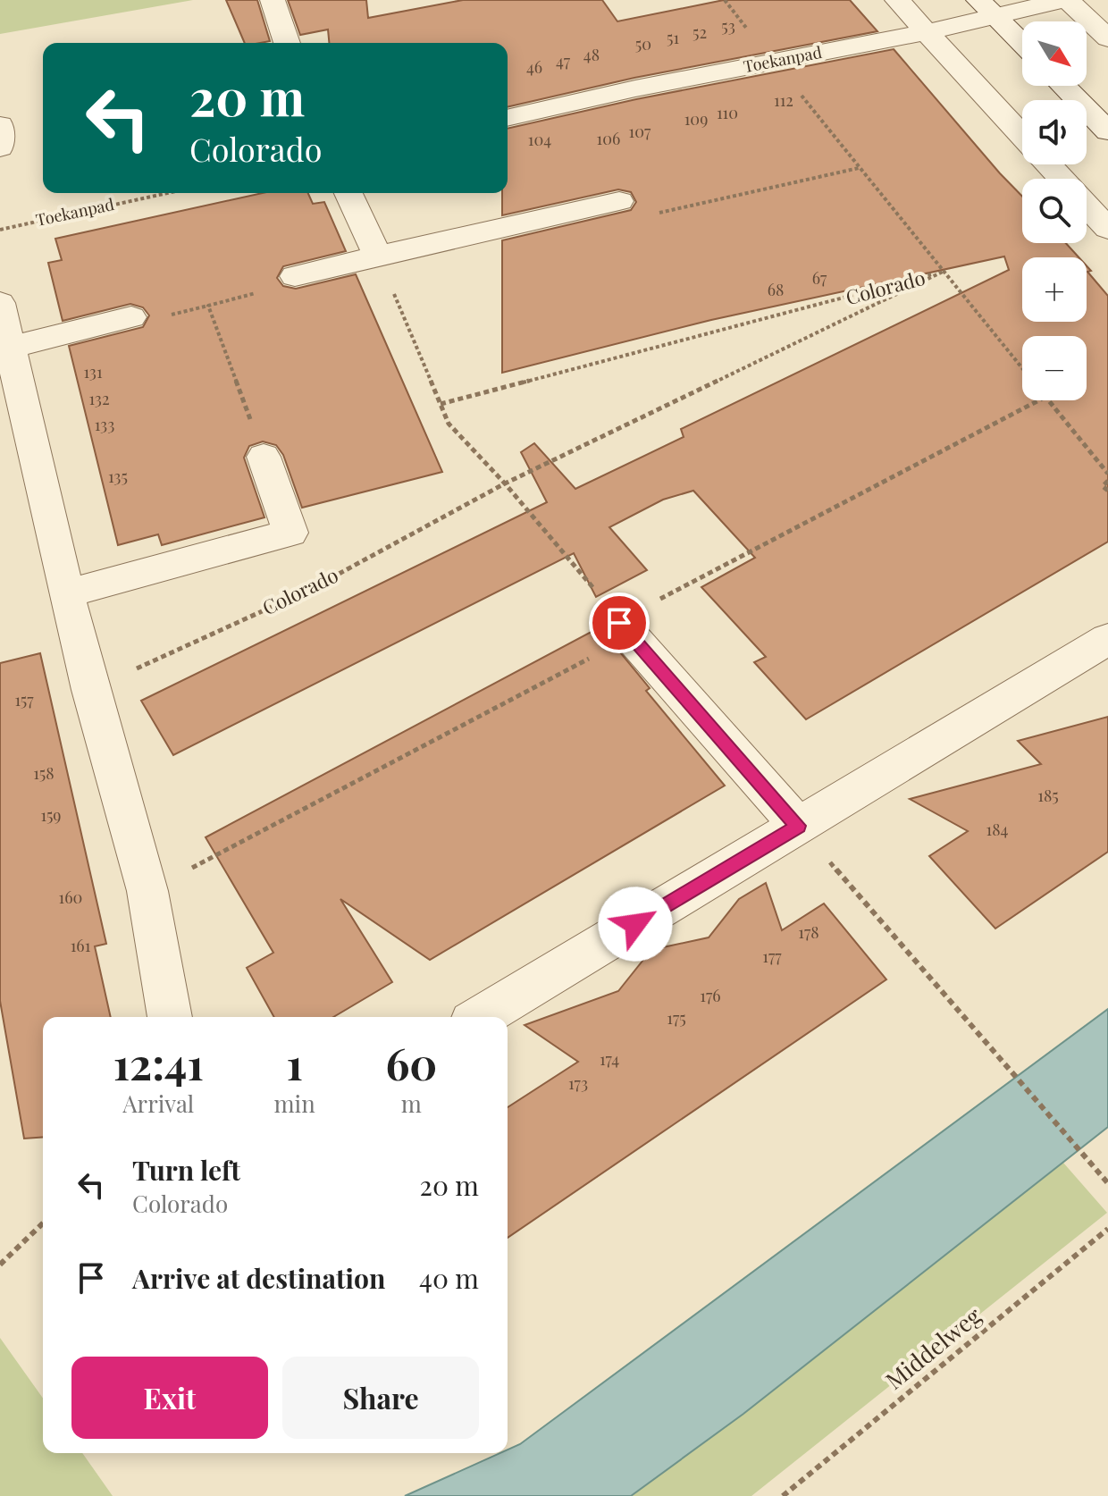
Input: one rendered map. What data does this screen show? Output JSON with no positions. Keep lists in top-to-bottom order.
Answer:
{
  "streets": {
    "street": ["Toekanpad"],
    "path": ["Colorado", "Middelweg"]
  },
  "house_numbers": [
    "53",
    "52",
    "51",
    "50",
    "48",
    "47",
    "46",
    "112",
    "110",
    "109",
    "107",
    "106",
    "104",
    "67",
    "68",
    "131",
    "132",
    "133",
    "135",
    "157",
    "158",
    "185",
    "159",
    "184",
    "160",
    "178",
    "161",
    "177",
    "176",
    "175",
    "174",
    "173"
  ],
  "north": "bottom right",
  "page": {
    "map_buttons": ["+", "−"],
    "turn": ["20 m", "Colorado"],
    "eta": [
      "12:41",
      "Arrival",
      "1",
      "min",
      "60",
      "m"
    ],
    "list": [
      {
        "name": "Turn left",
        "note": "Colorado",
        "value": "20 m"
      },
      {
        "name": "Arrive at destination",
        "value": "40 m"
      }
    ],
    "buttons": ["Exit", "Share"]
  }
}
